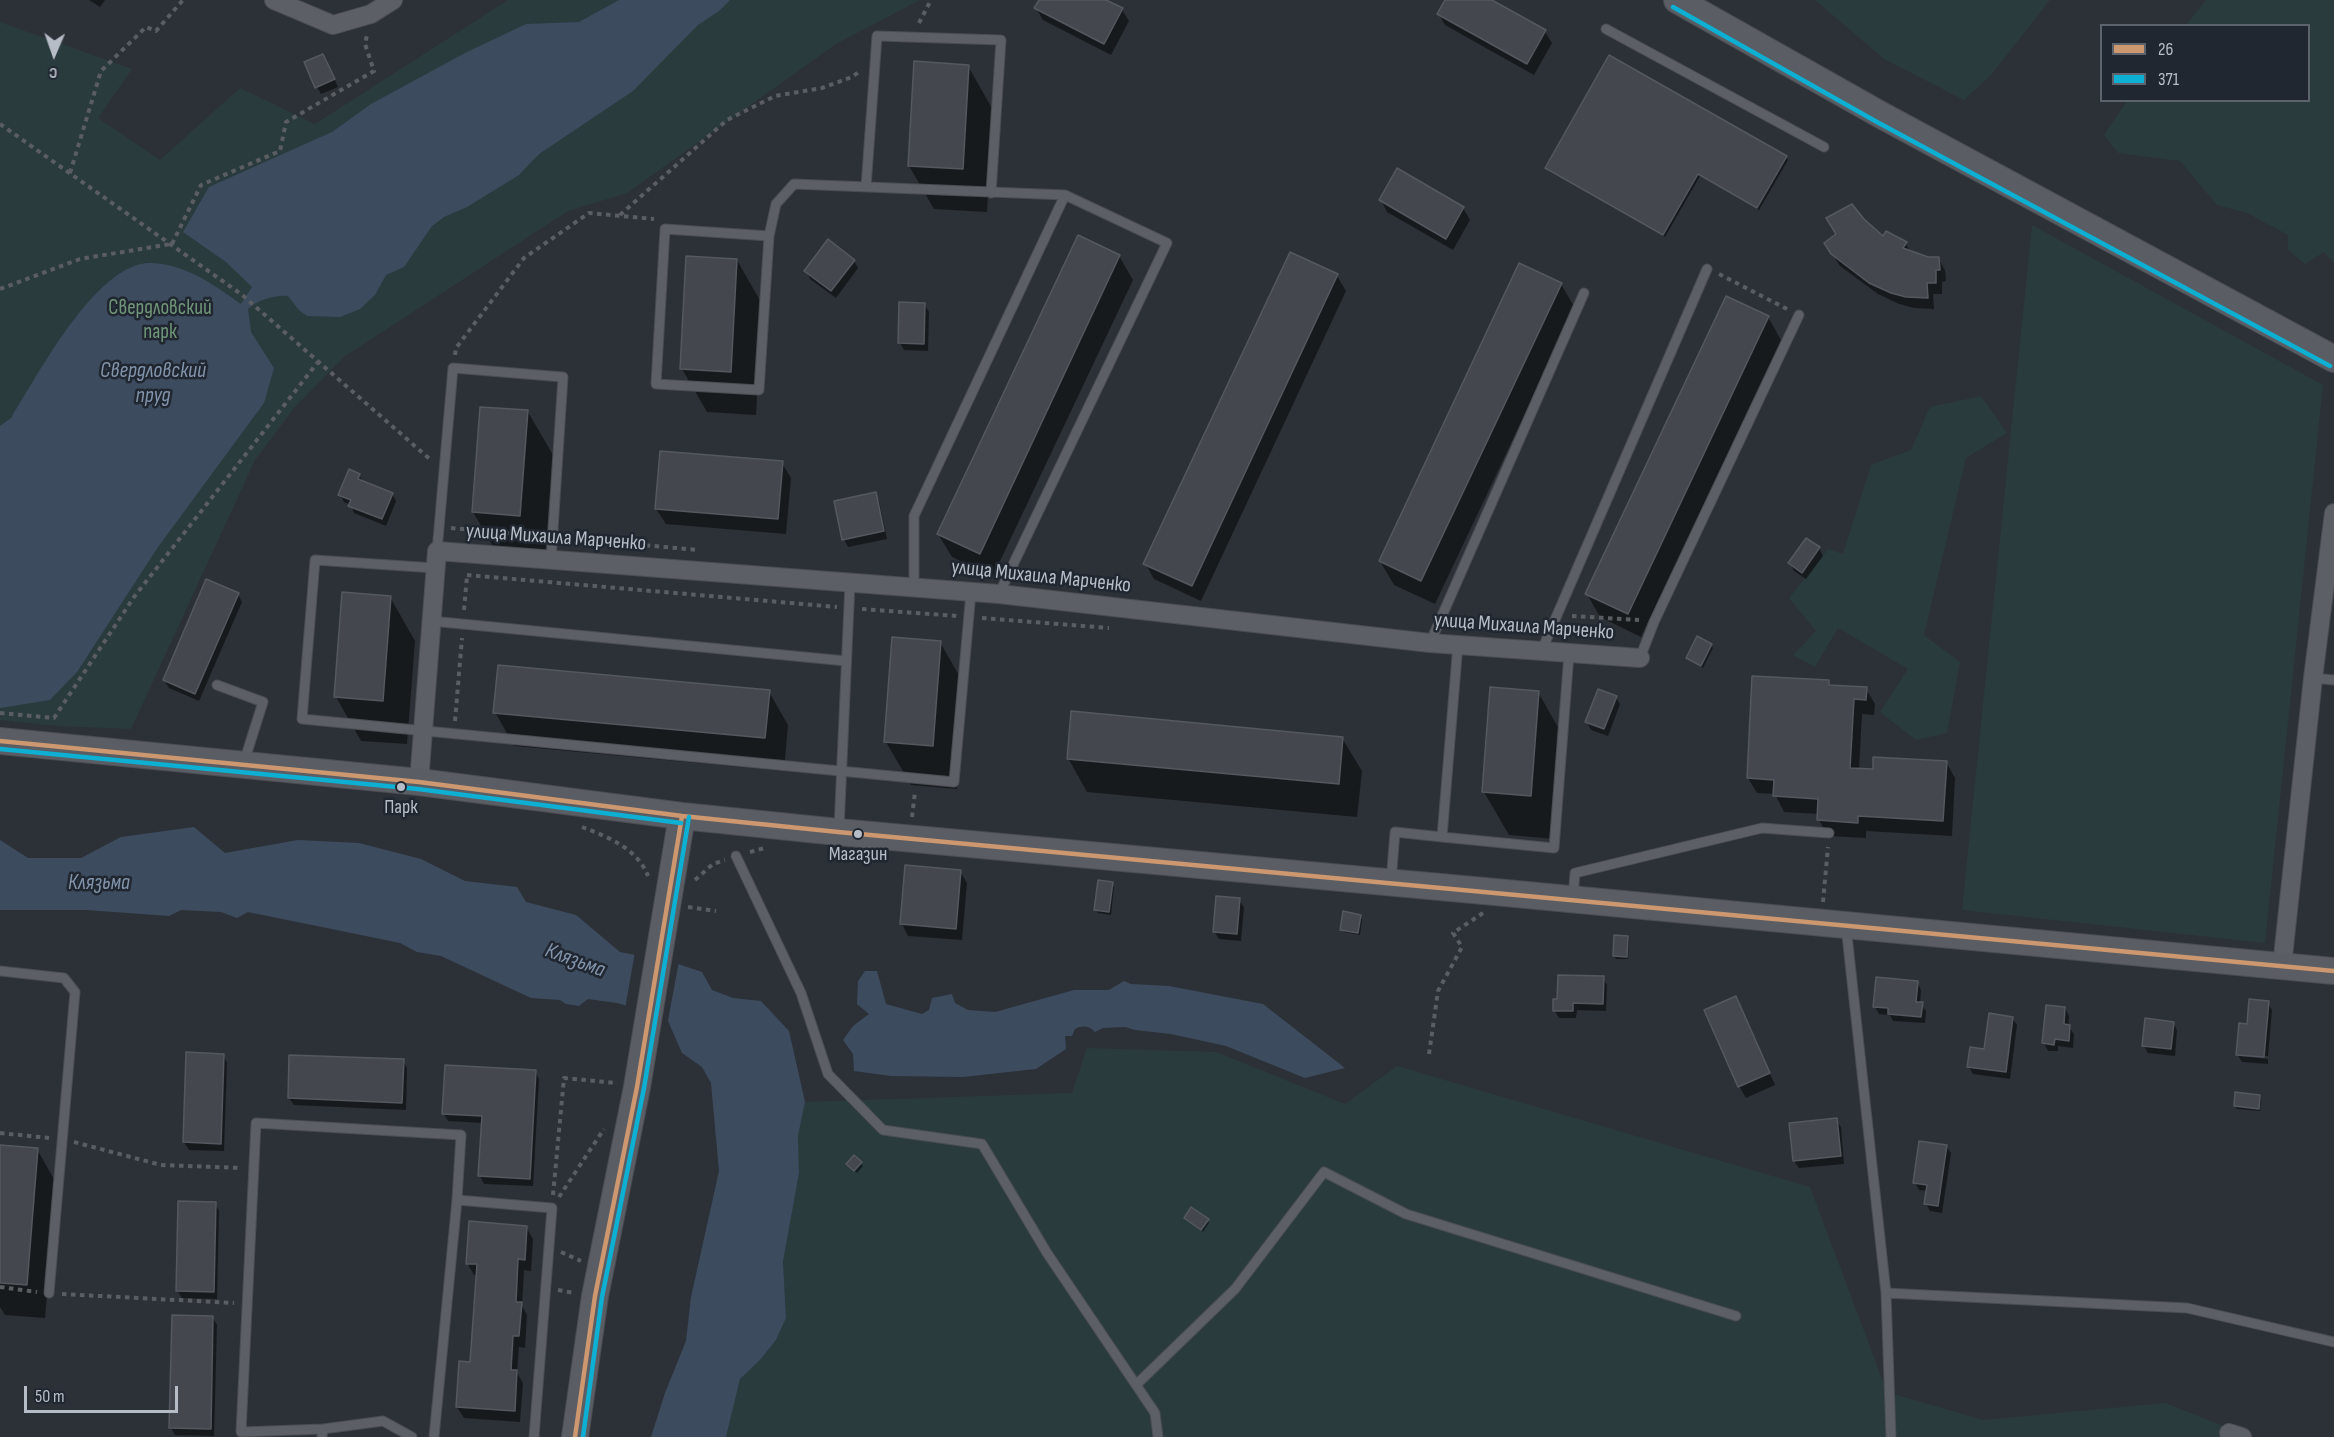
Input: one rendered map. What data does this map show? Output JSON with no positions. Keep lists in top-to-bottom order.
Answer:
{
  "streets": {
    "street": ["улица Михаила Марченко"]
  },
  "water": ["Свердловский пруд", "Клязьма"],
  "parks": ["Свердловский парк"],
  "places": ["Парк", "Магазин"],
  "lines": ["transit line 371", "transit line 26"],
  "legend": ["26", "371"],
  "scale_bar": "50 m",
  "north": "bottom"
}
